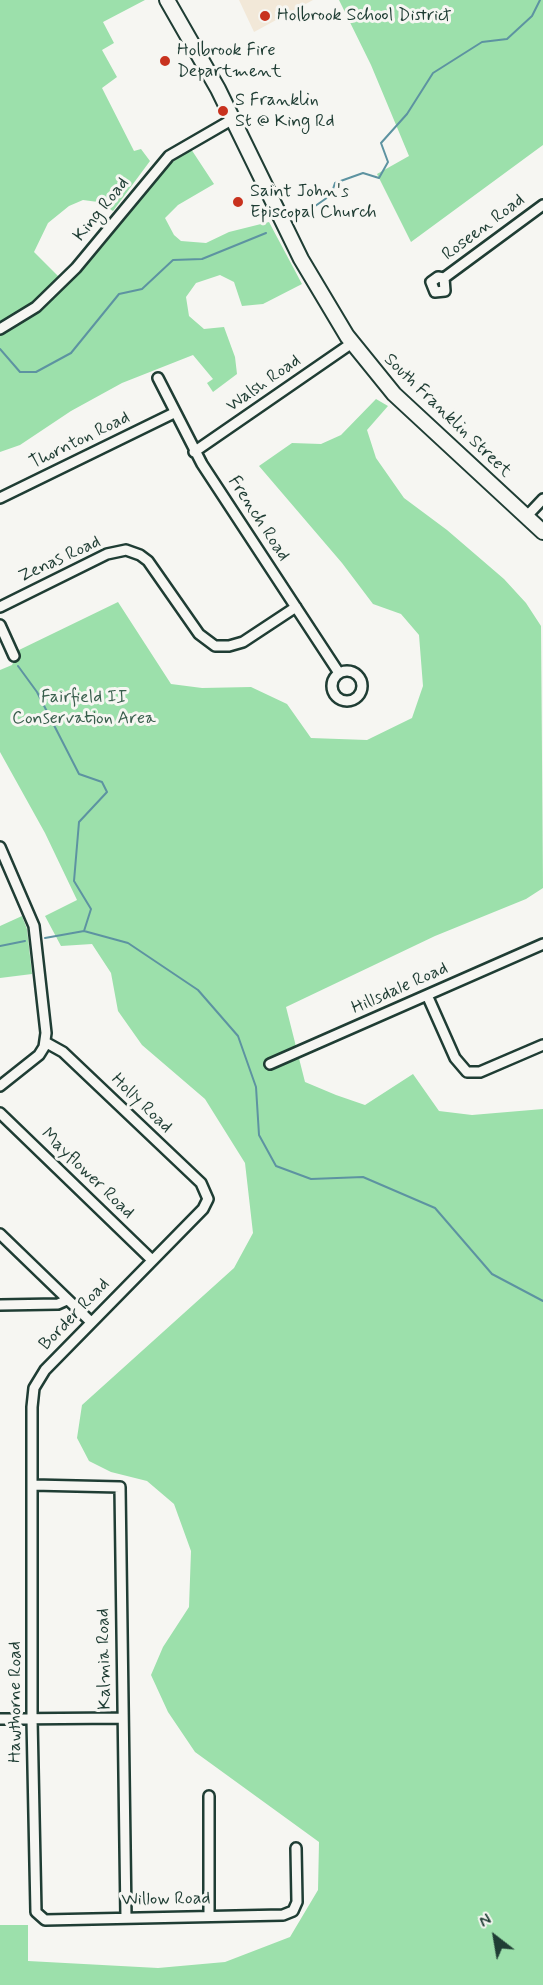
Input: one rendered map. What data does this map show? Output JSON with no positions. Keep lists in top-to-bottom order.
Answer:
{
  "streets": {
    "main road": ["South Franklin Street"],
    "street": [
      "King Road",
      "Roseen Road",
      "Walsh Road",
      "Thornton Road",
      "French Road",
      "Zenas Road",
      "Hillsdale Road",
      "Holly Road",
      "Mayflower Road",
      "Border Road",
      "Kalmia Road",
      "Hawthorne Road",
      "Willow Road"
    ]
  },
  "crossings": [
    ["King Road", "South Franklin Street"],
    ["Walsh Road", "South Franklin Street"],
    ["Walsh Road", "French Road"],
    ["Thornton Road", "French Road"],
    ["French Road", "Zenas Road"],
    ["Holly Road", "Border Road"],
    ["Mayflower Road", "Border Road"],
    ["Border Road", "Kalmia Road"],
    ["Border Road", "Hawthorne Road"],
    ["Kalmia Road", "Hawthorne Road"],
    ["Kalmia Road", "Willow Road"],
    ["Hawthorne Road", "Willow Road"]
  ],
  "parks": ["Fairfield II Conservation Area"],
  "places": [
    "Holbrook School District",
    "Holbrook Fire Department",
    "S Franklin St @ King Rd",
    "Saint John's Episcopal Church"
  ],
  "north": "top left"
}
